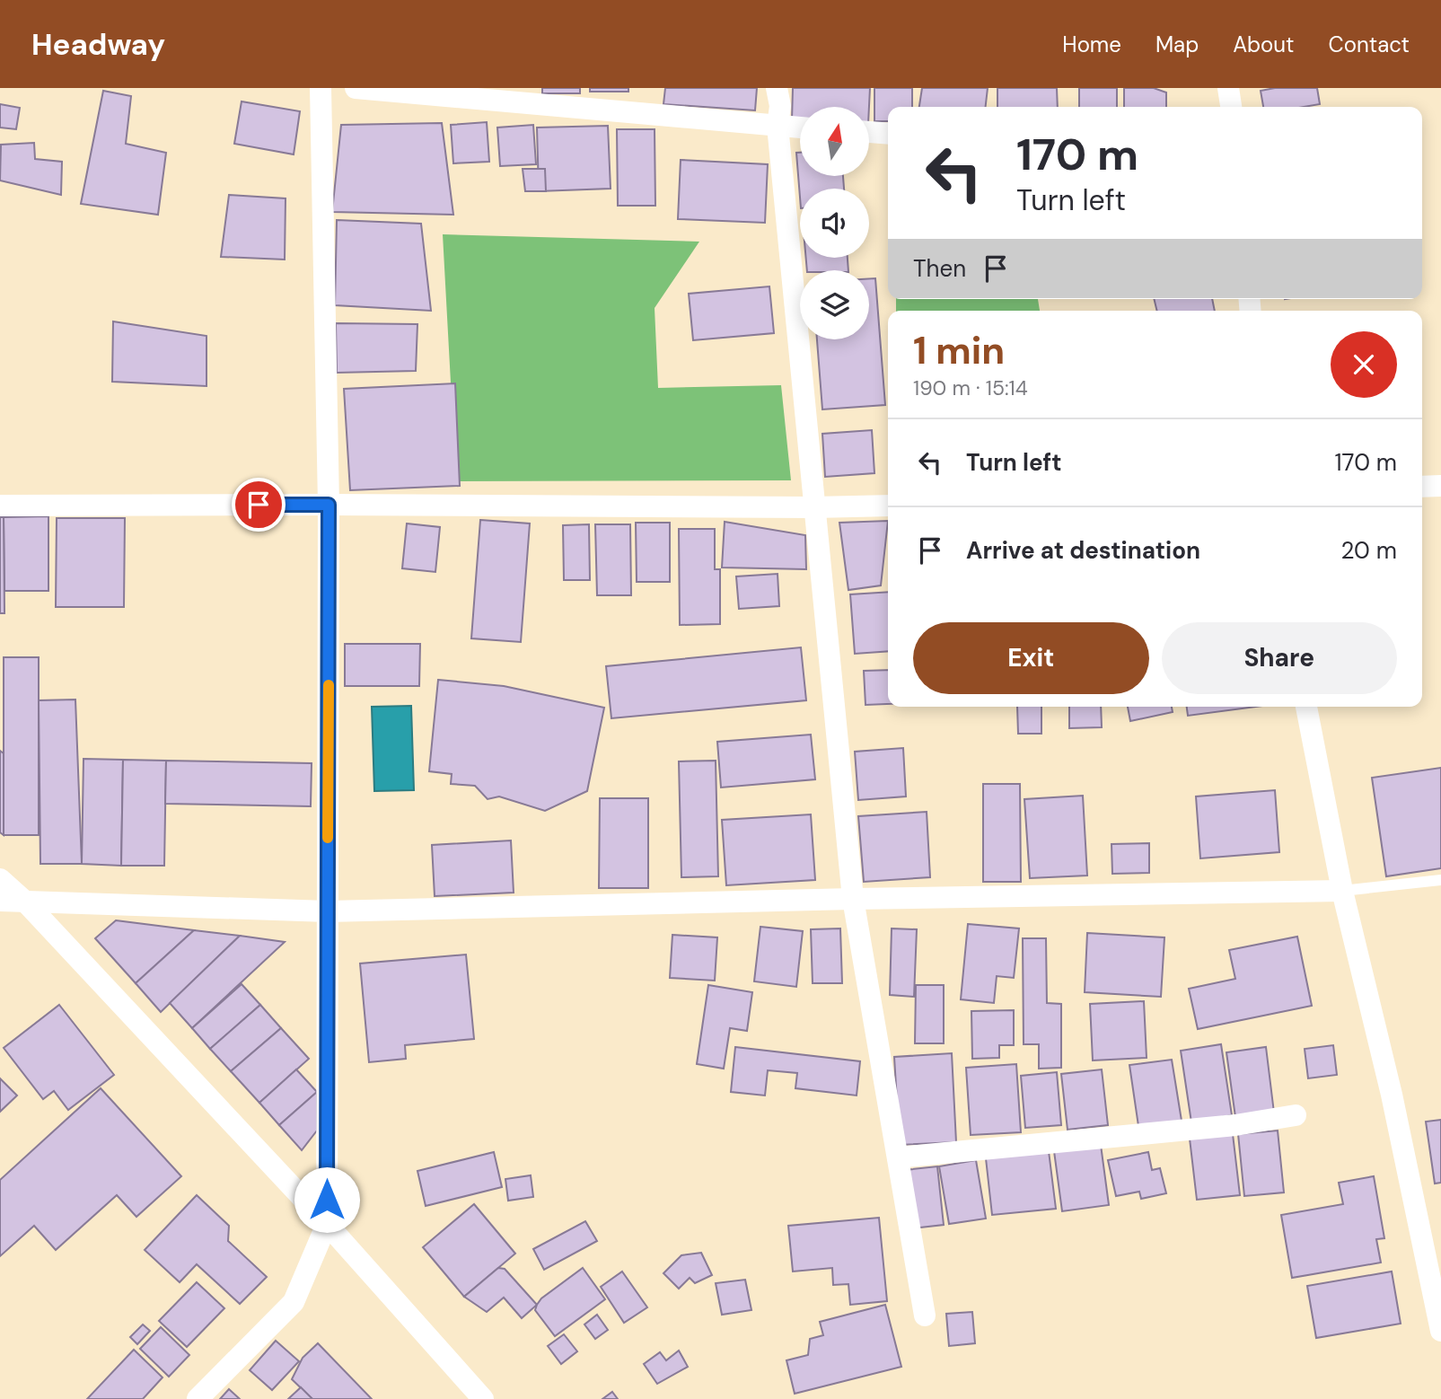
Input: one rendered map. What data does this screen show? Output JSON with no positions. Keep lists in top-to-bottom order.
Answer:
{
  "north": "top",
  "page": {
    "header": "Headway",
    "nav": [
      "Home",
      "Map",
      "About",
      "Contact"
    ],
    "turn": ["170 m", "Turn left"],
    "then": "Then",
    "heading": ["1 min", "190 m · 15:14"],
    "list": [
      {
        "name": "Turn left",
        "value": "170 m"
      },
      {
        "name": "Arrive at destination",
        "value": "20 m"
      }
    ],
    "buttons": ["Exit", "Share"]
  }
}
